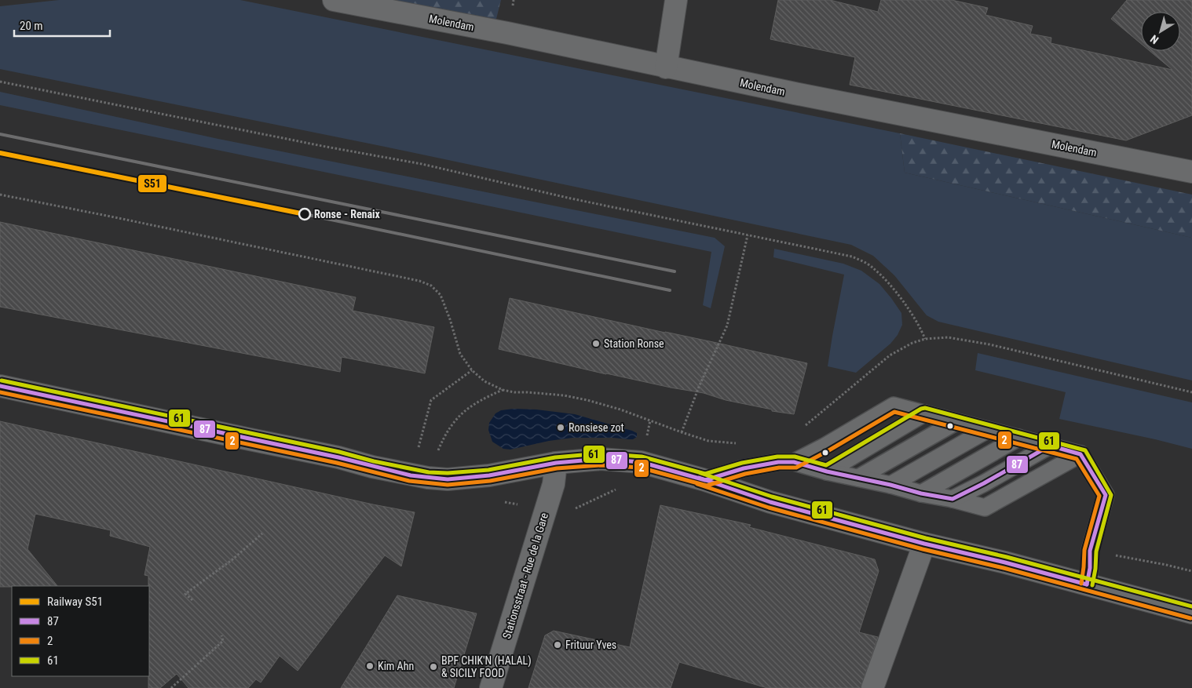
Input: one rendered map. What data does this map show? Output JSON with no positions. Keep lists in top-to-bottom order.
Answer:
{
  "streets": {
    "street": ["Molendam", "Stationsstraat - Rue de la Gare"]
  },
  "places": [
    "Ronse - Renaix",
    "Station Ronse",
    "Ronsiese zot",
    "Frituur Yves",
    "Kim Ahn",
    "BPF CHIK'N (HALAL) & SICILY FOOD"
  ],
  "lines": [
    "rail line S51",
    "transit line 61",
    "transit line 87",
    "transit line 2"
  ],
  "legend": [
    "Railway S51",
    "87",
    "2",
    "61"
  ],
  "scale_bar": "20 m",
  "north": "bottom left"
}
